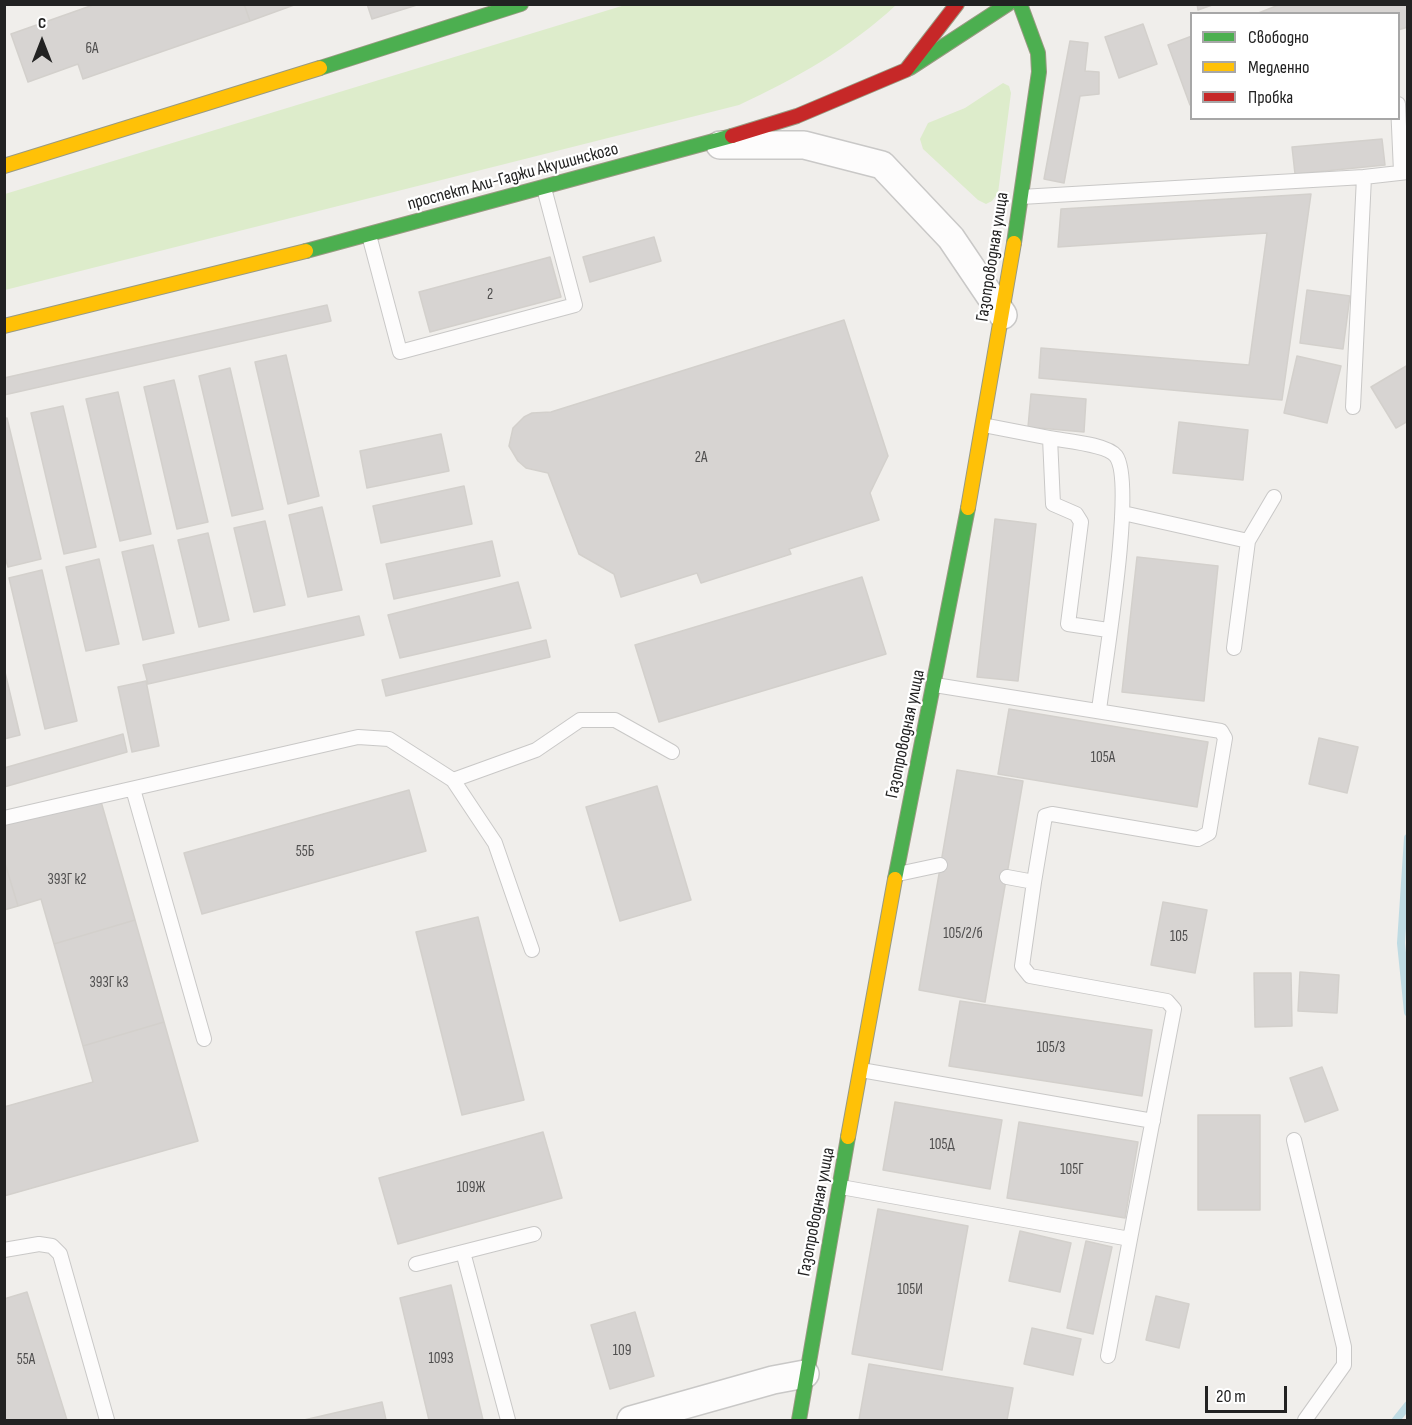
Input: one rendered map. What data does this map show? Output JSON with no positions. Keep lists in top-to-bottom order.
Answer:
{
  "streets": {
    "main road": ["проспект Али-Гаджи Акушинского", "Газопроводная улица"]
  },
  "house_numbers": [
    "6А",
    "2",
    "2А",
    "105А",
    "55Б",
    "393Г к2",
    "105/2/б",
    "105",
    "393Г к3",
    "105/3",
    "105Д",
    "105Г",
    "109Ж",
    "105И",
    "109",
    "109З",
    "55А"
  ],
  "legend": ["Свободно", "Медленно", "Пробка"],
  "scale_bar": "20 m",
  "north": "top"
}
